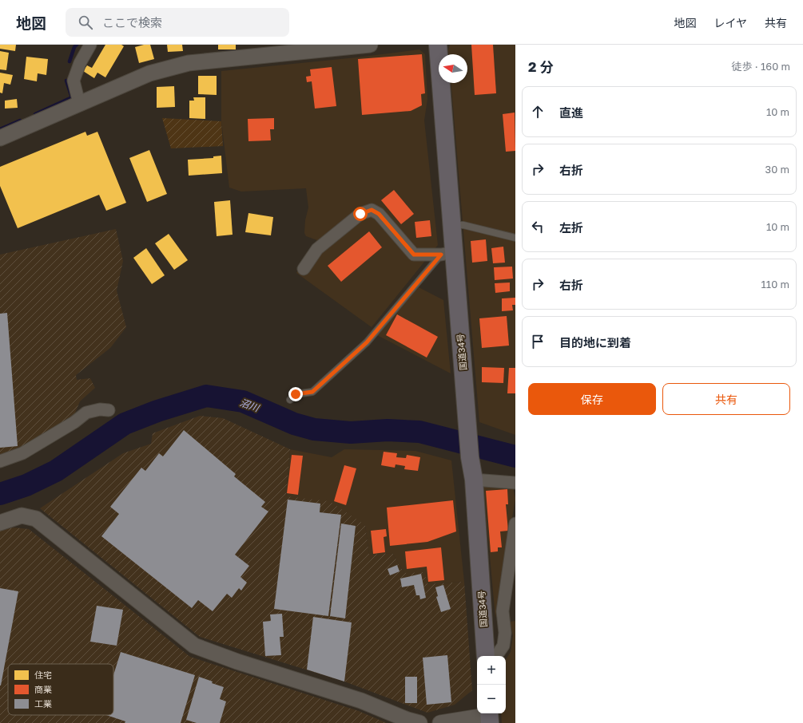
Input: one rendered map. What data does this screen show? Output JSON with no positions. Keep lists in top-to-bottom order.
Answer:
{
  "streets": {
    "highway": ["国道34号"]
  },
  "water": ["沼川"],
  "legend": ["住宅", "商業", "工業"],
  "north": "left",
  "page": {
    "header": "地図",
    "search": "ここで検索",
    "nav": ["地図", "レイヤ", "共有"],
    "heading": ["2 分", "徒歩 · 160 m"],
    "list": [
      ["直進", "10 m"],
      ["右折", "30 m"],
      ["左折", "10 m"],
      ["右折", "110 m"],
      "目的地に到着"
    ],
    "buttons": ["保存", "共有"],
    "map_buttons": ["+", "−"]
  }
}
